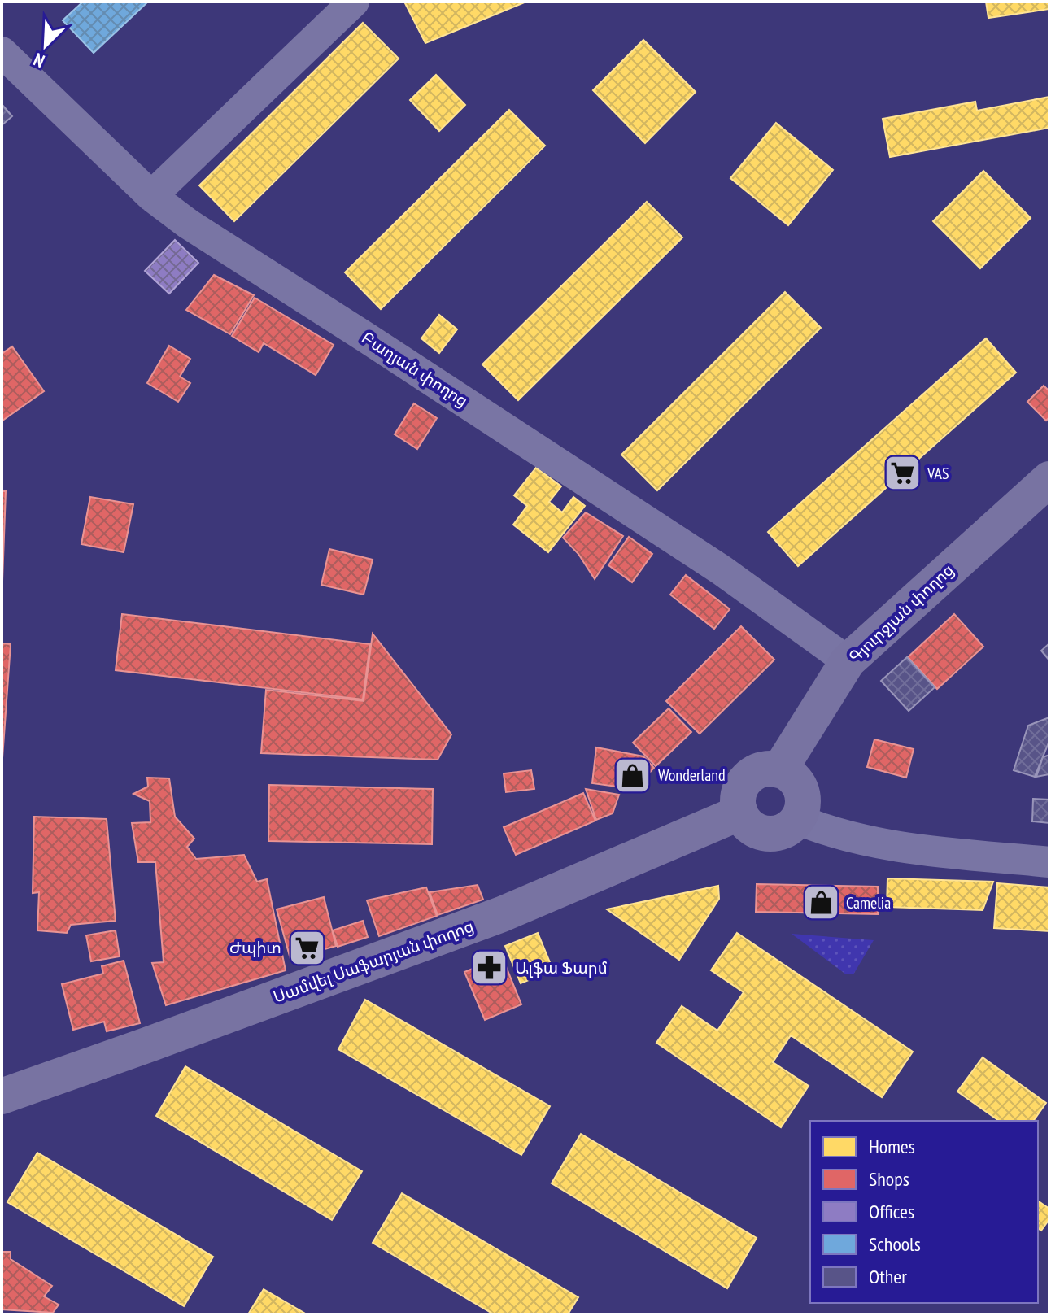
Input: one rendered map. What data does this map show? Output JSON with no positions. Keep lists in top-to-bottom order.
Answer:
{
  "streets": {
    "main road": ["Գյուրջյան փողոց", "Սամվել Սաֆարյան փողոց"],
    "street": ["Բաղյան փողոց"]
  },
  "crossings": [
    ["Բաղյան փողոց", "Գյուրջյան փողոց"],
    ["Գյուրջյան փողոց", "Սամվել Սաֆարյան փողոց"]
  ],
  "places": {
    "supermarket": ["VAS", "Ժպիտ"],
    "shop": ["Wonderland", "Camelia"],
    "pharmacy": ["Ալֆա Ֆարմ"]
  },
  "legend": [
    "Homes",
    "Shops",
    "Offices",
    "Schools",
    "Other"
  ],
  "north": "bottom left"
}
